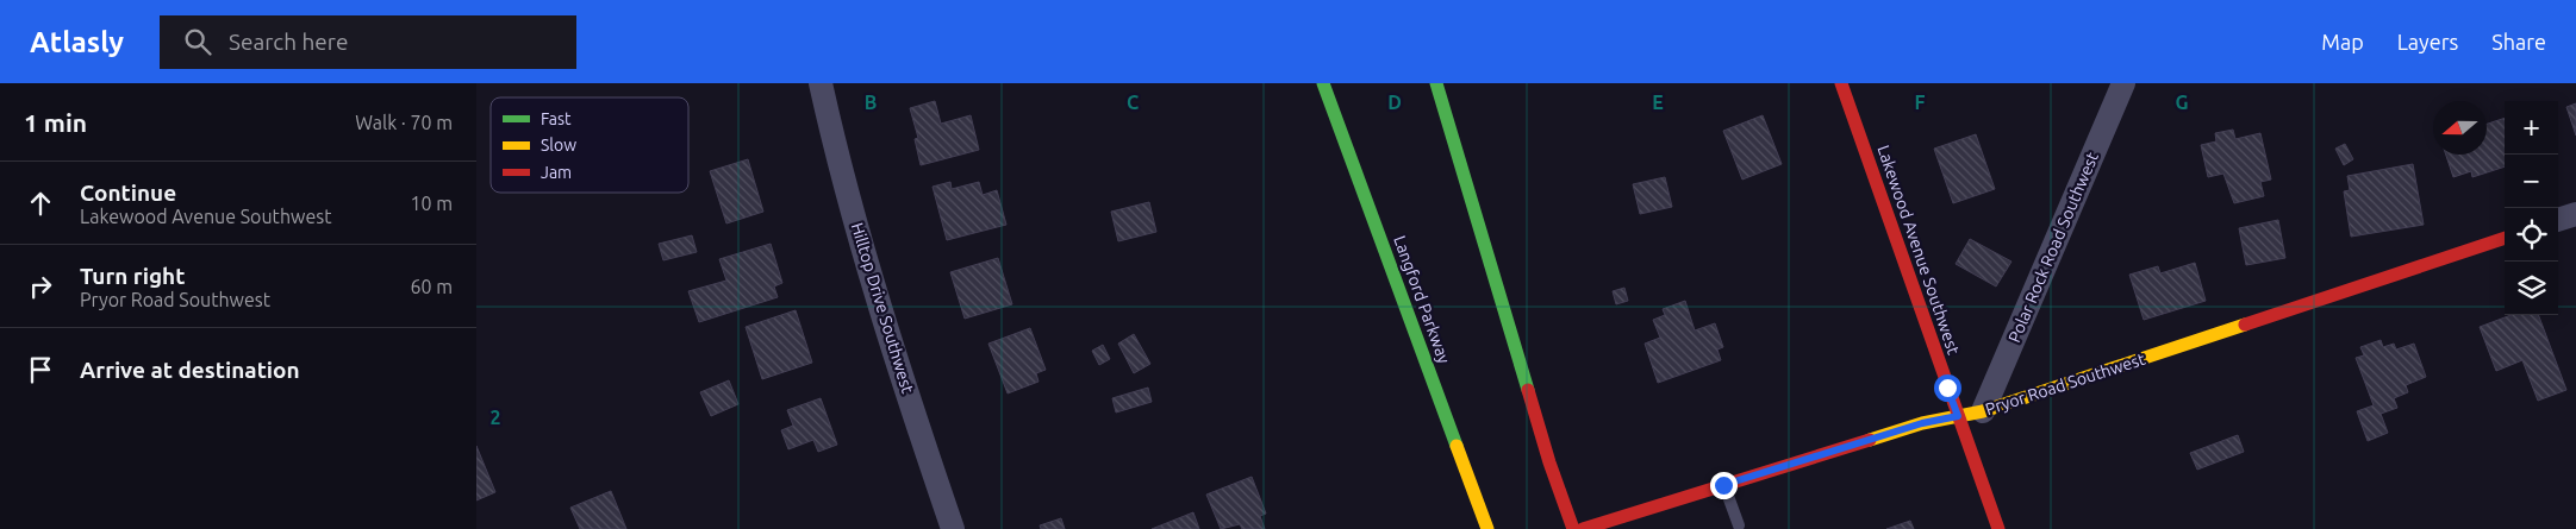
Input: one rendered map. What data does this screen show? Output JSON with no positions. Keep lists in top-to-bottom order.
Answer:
{
  "streets": {
    "main road": ["Lakewood Avenue Southwest", "Langford Parkway", "Pryor Road Southwest"],
    "street": ["Polar Rock Road Southwest", "Hilltop Drive Southwest"]
  },
  "crossings": [
    ["Polar Rock Road Southwest", "Pryor Road Southwest"],
    ["Lakewood Avenue Southwest", "Pryor Road Southwest"]
  ],
  "legend": ["Fast", "Slow", "Jam"],
  "north": "left",
  "page": {
    "header": "Atlasly",
    "search": "Search here",
    "nav": ["Map", "Layers", "Share"],
    "heading": ["1 min", "Walk · 70 m"],
    "map_buttons": ["+", "−"],
    "list": [
      ["Continue", "Lakewood Avenue Southwest", "10 m"],
      ["Turn right", "Pryor Road Southwest", "60 m"],
      "Arrive at destination"
    ]
  },
  "grid": {
    "columns": [
      "B",
      "C",
      "D",
      "E",
      "F",
      "G"
    ],
    "rows": ["2"]
  }
}
